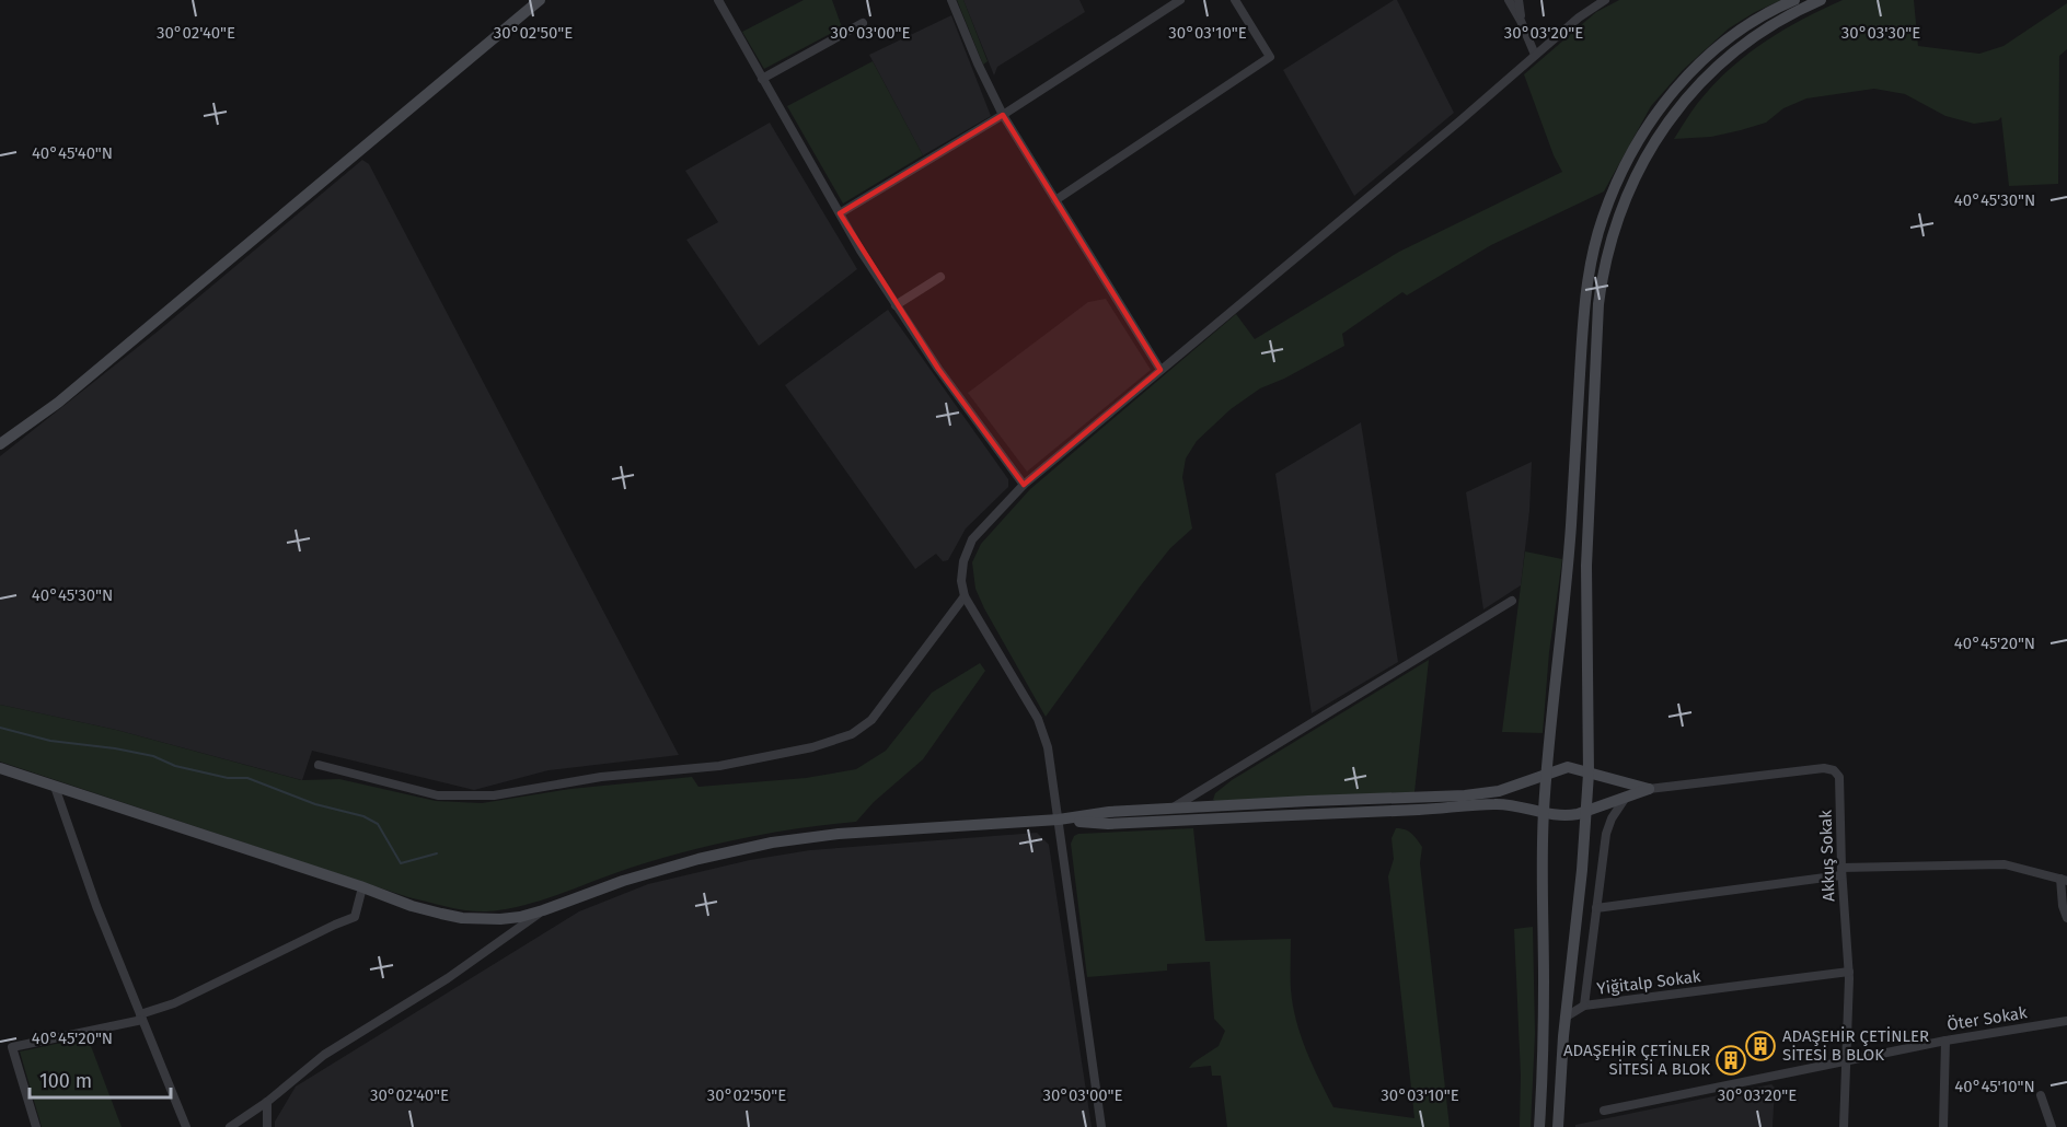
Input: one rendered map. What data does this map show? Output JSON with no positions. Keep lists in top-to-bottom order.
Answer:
{
  "streets": {
    "street": ["Akkuş Sokak", "Yiğitalp Sokak", "Öter Sokak"]
  },
  "crossings": [
    ["Akkuş Sokak", "Yiğitalp Sokak"],
    ["Akkuş Sokak", "Öter Sokak"]
  ],
  "places": {
    "building": ["ADAŞEHİR ÇETİNLER SİTESİ B BLOK", "ADAŞEHİR ÇETİNLER SİTESİ A BLOK"]
  },
  "scale_bar": "100 m",
  "coordinates": [
    "30°03'30\"E",
    "30°02'40\"E",
    "30°02'50\"E",
    "30°03'00\"E",
    "30°03'10\"E",
    "30°03'20\"E",
    "40°45'40\"N",
    "40°45'30\"N",
    "40°45'20\"N",
    "40°45'10\"N"
  ]
}
